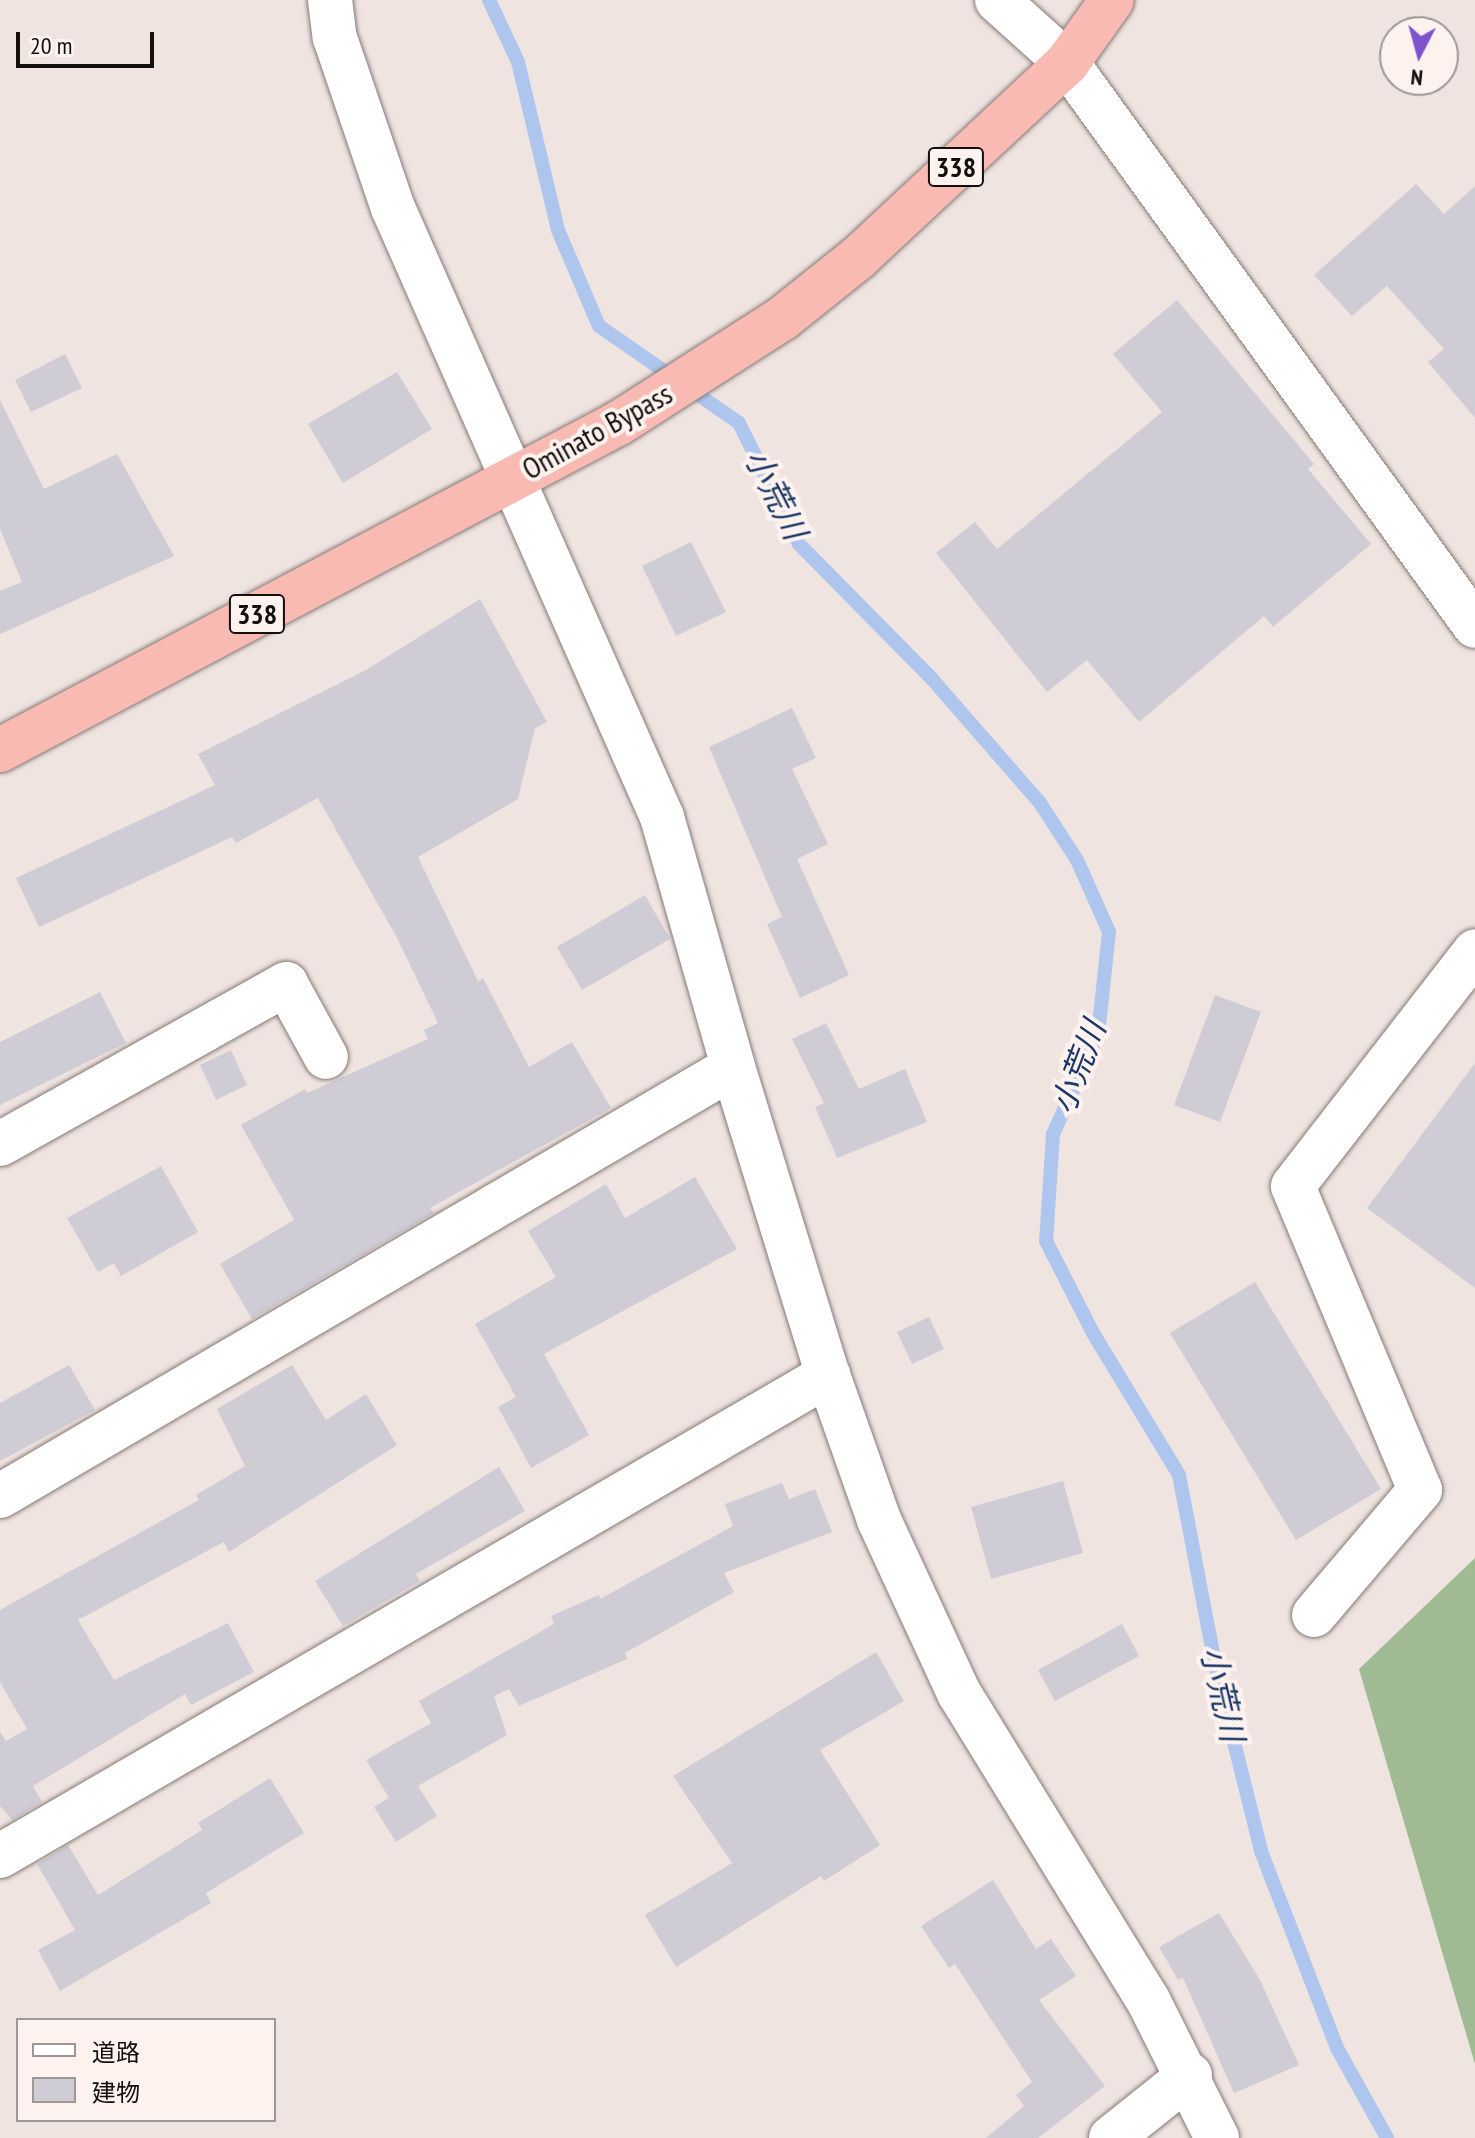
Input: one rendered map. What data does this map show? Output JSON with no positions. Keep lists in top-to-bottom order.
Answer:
{
  "streets": {
    "highway": ["338", "Ominato Bypass"]
  },
  "water": ["小荒川"],
  "legend": ["道路", "建物"],
  "scale_bar": "20 m",
  "north": "bottom"
}
